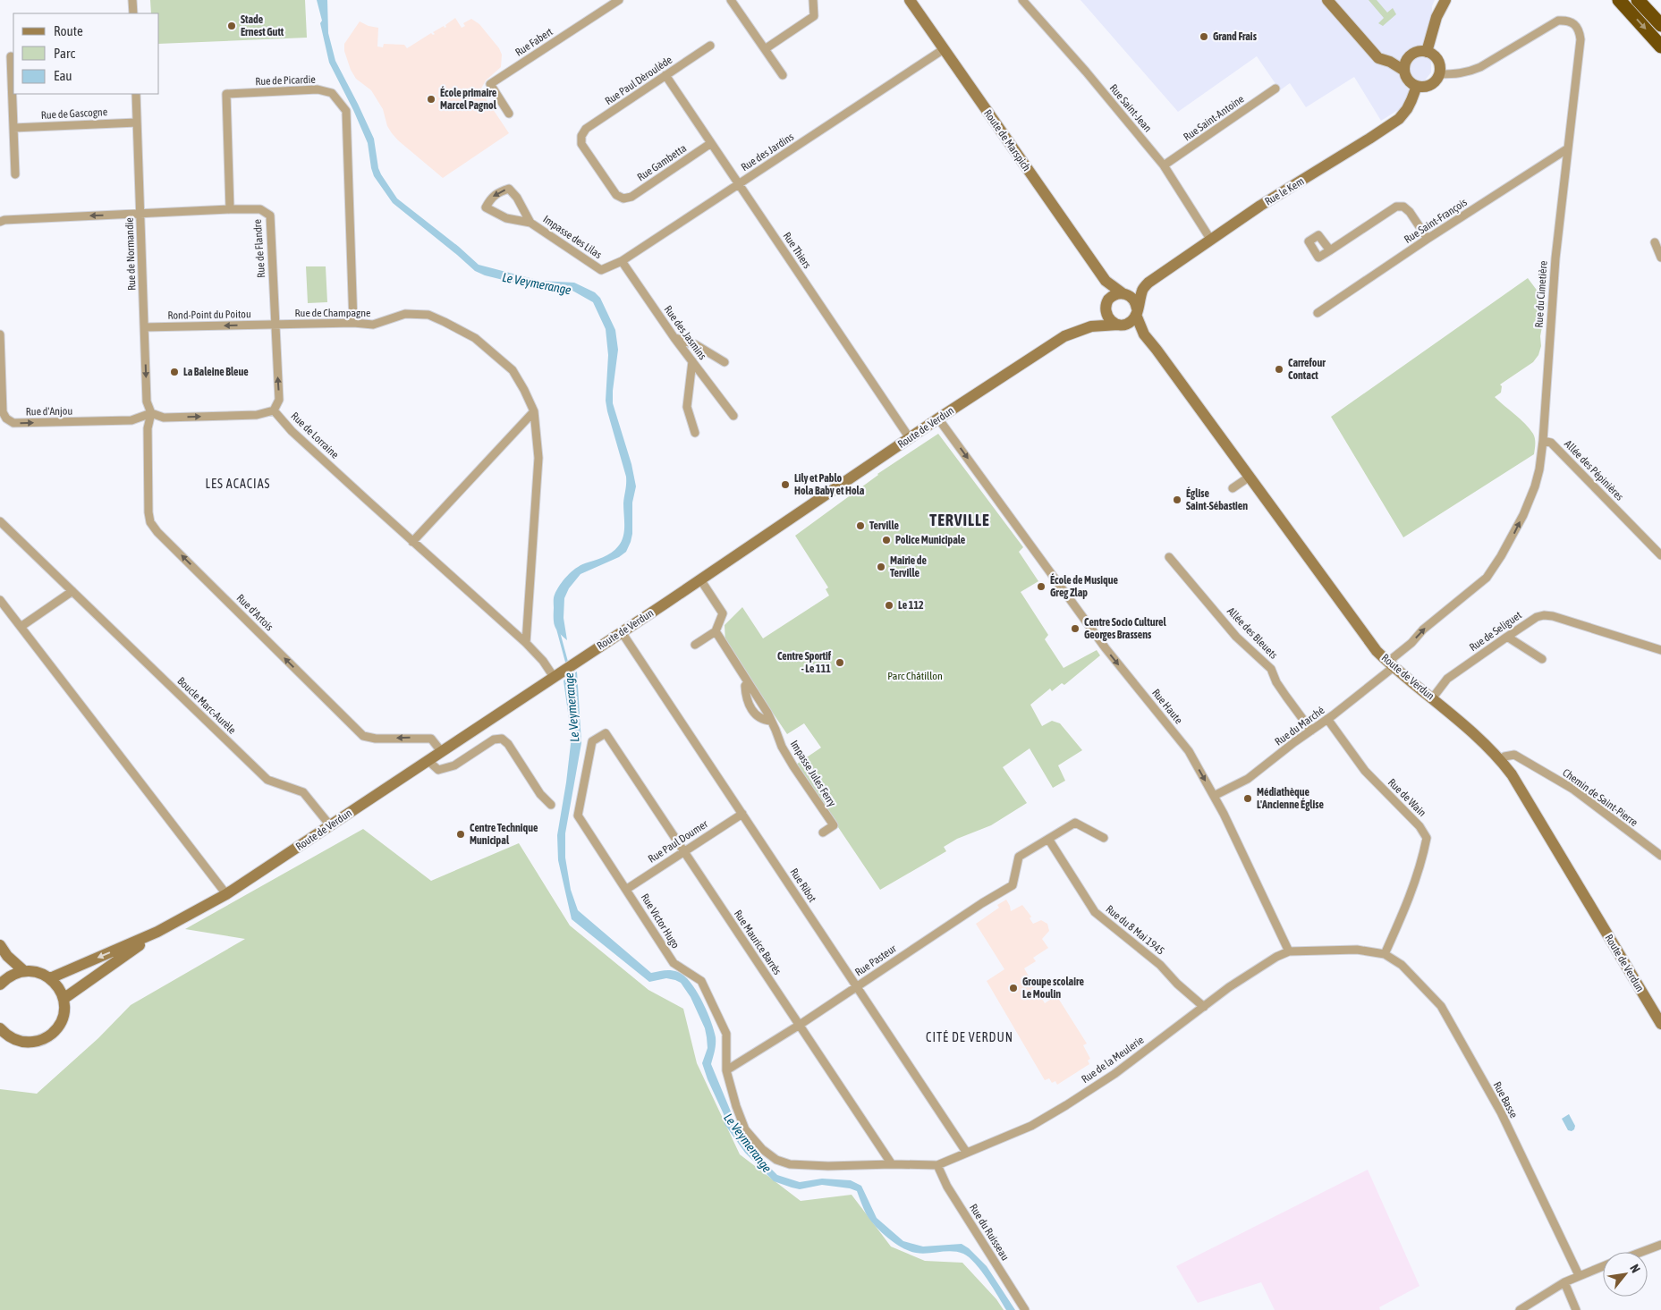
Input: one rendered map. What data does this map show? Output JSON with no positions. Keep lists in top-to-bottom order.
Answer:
{
  "streets": {
    "main road": ["Route de Marspich", "Rue le Kem", "Route de Verdun"],
    "street": [
      "Rue Fabert",
      "Rue de Picardie",
      "Rue Paul Dèroulède",
      "Rue Saint-Jean",
      "Rue de Gascogne",
      "Rue Saint-Antoine",
      "Rue des Jardins",
      "Rue Gambetta",
      "Rue Saint-François",
      "Impasse des Lilas",
      "Rue de Flandre",
      "Rue Thiers",
      "Rue de Normandie",
      "Rue du Cimetière",
      "Rue de Champagne",
      "Rond-Point du Poitou",
      "Rue des Jasmins",
      "Rue d'Anjou",
      "Rue de Lorraine",
      "Allée des Pépinières",
      "Rue d'Artois",
      "Rue de Seliguet",
      "Allée des Bleuets",
      "Boucle Marc-Aurèle",
      "Rue Haute",
      "Rue du Marché",
      "Impasse Jules Ferry",
      "Rue de Wain",
      "Chemin de Saint-Pierre",
      "Rue Paul Doumer",
      "Rue Ribot",
      "Rue Victor Hugo",
      "Rue du 8 Mai 1945",
      "Rue Maurice Barrès",
      "Rue Pasteur",
      "Rue de la Meulerie",
      "Rue Basse",
      "Rue du Ruisseau"
    ]
  },
  "crossings": [
    ["Rue de Picardie", "Rue de Flandre"],
    ["Rue de Picardie", "Rue de Champagne"],
    ["Rue Paul Dèroulède", "Rue Gambetta"],
    ["Rue Paul Dèroulède", "Rue Thiers"],
    ["Rue Saint-Jean", "Rue Saint-Antoine"],
    ["Rue Saint-Jean", "Rue le Kem"],
    ["Rue de Gascogne", "Rue de Normandie"],
    ["Route de Marspich", "Rue des Jardins"],
    ["Route de Marspich", "Rue le Kem"],
    ["Route de Marspich", "Route de Verdun"],
    ["Rue des Jardins", "Impasse des Lilas"],
    ["Rue des Jardins", "Rue Thiers"],
    ["Rue des Jardins", "Rue des Jasmins"],
    ["Rue Gambetta", "Rue Thiers"],
    ["Rue le Kem", "Rue du Cimetière"],
    ["Rue le Kem", "Route de Verdun"],
    ["Rue Saint-François", "Rue du Cimetière"],
    ["Rue de Flandre", "Rue de Normandie"],
    ["Rue de Flandre", "Rue de Champagne"],
    ["Rue de Flandre", "Rond-Point du Poitou"],
    ["Rue de Flandre", "Rue de Lorraine"],
    ["Rue Thiers", "Route de Verdun"],
    ["Rue de Normandie", "Rond-Point du Poitou"],
    ["Rue de Normandie", "Rue d'Anjou"],
    ["Rue de Normandie", "Rue de Lorraine"],
    ["Rue de Normandie", "Rue d'Artois"],
    ["Rue du Cimetière", "Route de Verdun"],
    ["Rue du Cimetière", "Allée des Pépinières"],
    ["Rue du Cimetière", "Rue du Marché"],
    ["Rue de Champagne", "Rond-Point du Poitou"],
    ["Rue de Champagne", "Rue de Lorraine"],
    ["Rue d'Anjou", "Rue de Lorraine"],
    ["Rue d'Anjou", "Rue d'Artois"],
    ["Route de Verdun", "Rue de Lorraine"],
    ["Route de Verdun", "Rue d'Artois"],
    ["Route de Verdun", "Rue de Seliguet"],
    ["Route de Verdun", "Boucle Marc-Aurèle"],
    ["Route de Verdun", "Rue Haute"],
    ["Route de Verdun", "Rue du Marché"],
    ["Route de Verdun", "Chemin de Saint-Pierre"],
    ["Route de Verdun", "Rue Ribot"],
    ["Rue de Lorraine", "Rue d'Artois"],
    ["Allée des Bleuets", "Rue du Marché"],
    ["Rue Haute", "Rue du Marché"],
    ["Rue Haute", "Rue de la Meulerie"],
    ["Rue du Marché", "Rue de Wain"],
    ["Rue de Wain", "Rue Basse"],
    ["Rue Paul Doumer", "Rue Ribot"],
    ["Rue Paul Doumer", "Rue Victor Hugo"],
    ["Rue Paul Doumer", "Rue Maurice Barrès"],
    ["Rue Ribot", "Rue Pasteur"],
    ["Rue Ribot", "Rue de la Meulerie"],
    ["Rue Victor Hugo", "Rue Maurice Barrès"],
    ["Rue Victor Hugo", "Rue Pasteur"],
    ["Rue Victor Hugo", "Rue de la Meulerie"],
    ["Rue Victor Hugo", "Rue du Ruisseau"],
    ["Rue du 8 Mai 1945", "Rue Pasteur"],
    ["Rue du 8 Mai 1945", "Rue de la Meulerie"],
    ["Rue Maurice Barrès", "Rue Pasteur"],
    ["Rue de la Meulerie", "Rue du Ruisseau"]
  ],
  "one_way": ["Rond-Point du Poitou", "Rue d'Artois", "Rue Haute"],
  "districts": ["LES ACACIAS", "TERVILLE", "CITÉ DE VERDUN"],
  "water": ["Le Veymerange"],
  "parks": ["Parc Châtillon"],
  "places": [
    "Stade Ernest Gutt",
    "Grand Frais",
    "École primaire Marcel Pagnol",
    "Carrefour Contact",
    "La Baleine Bleue",
    "Lily et Pablo Hola Baby et Hola",
    "Église Saint-Sébastien",
    "Terville",
    "Police Municipale",
    "Mairie de Terville",
    "École de Musique Greg Zlap",
    "Le 112",
    "Centre Socio Culturel Georges Brassens",
    "Centre Sportif - Le 111",
    "Médiathèque L'Ancienne Église",
    "Centre Technique Municipal",
    "Groupe scolaire Le Moulin"
  ],
  "legend": ["Route", "Parc", "Eau"],
  "north": "top right"
}
